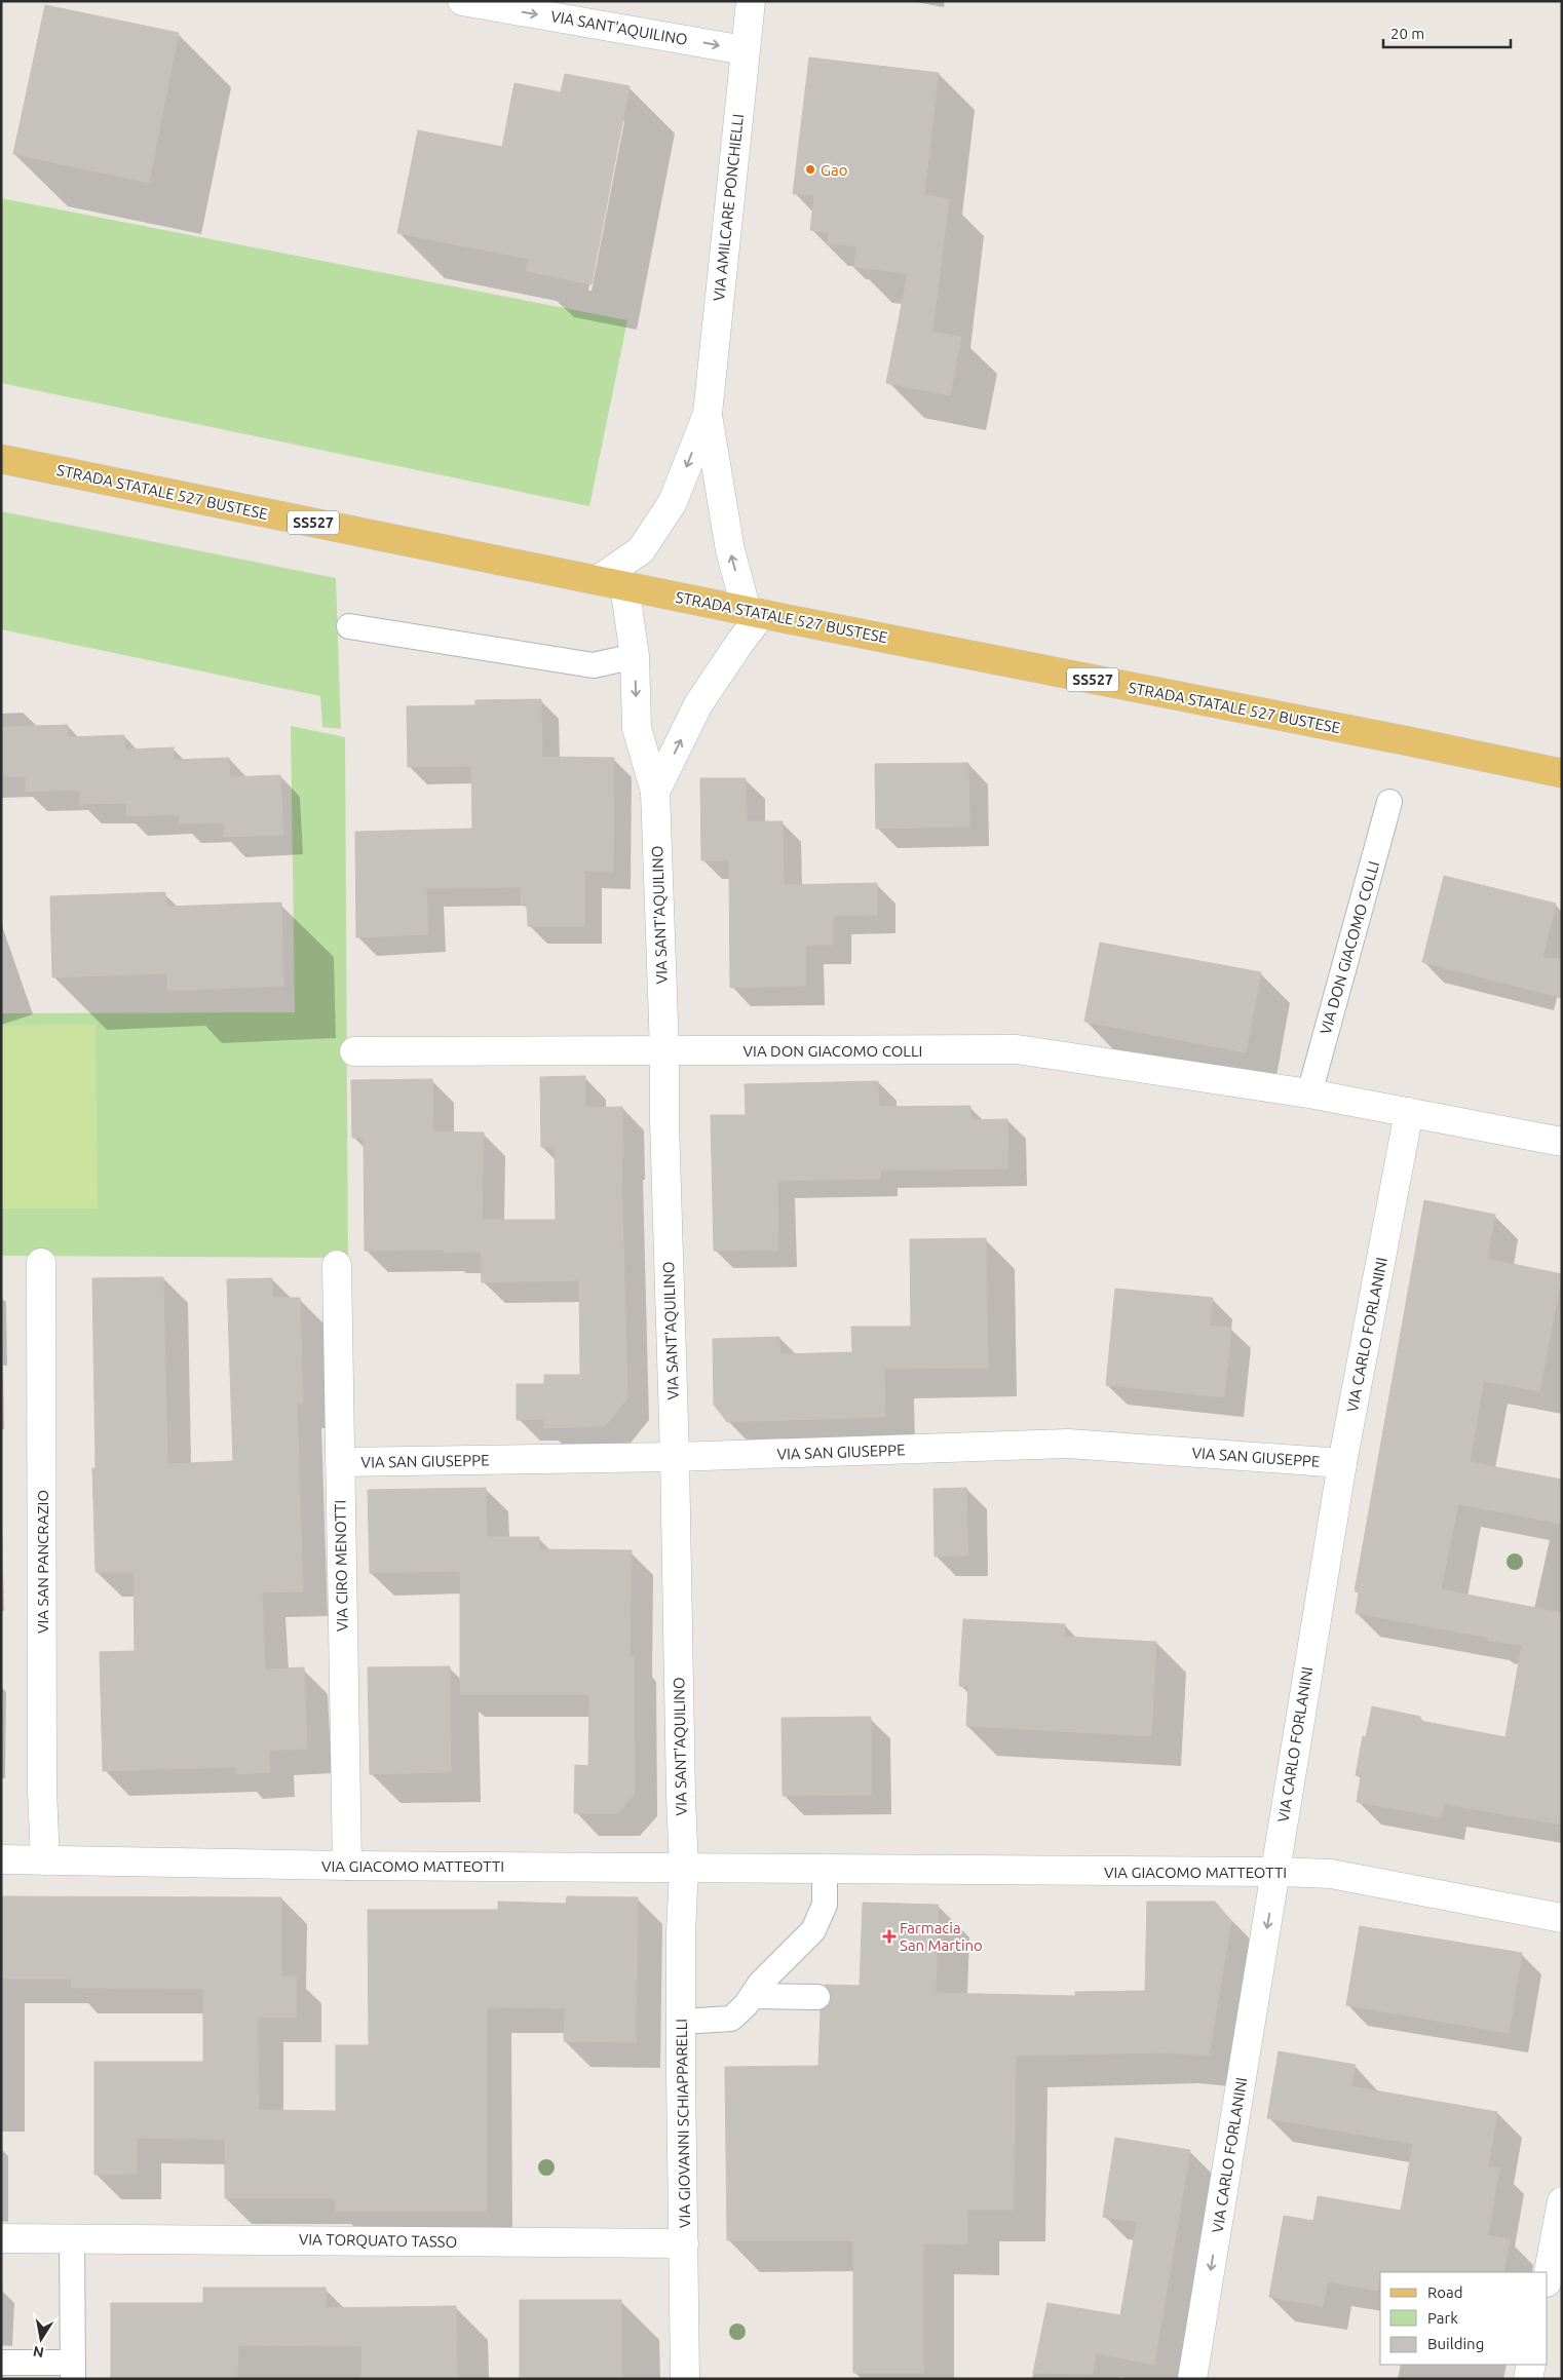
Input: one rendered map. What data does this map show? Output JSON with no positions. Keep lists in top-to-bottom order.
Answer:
{
  "streets": {
    "main road": ["STRADA STATALE 527 BUSTESE", "SS527"],
    "street": [
      "VIA SANT'AQUILINO",
      "VIA AMILCARE PONCHIELLI",
      "VIA DON GIACOMO COLLI",
      "VIA CARLO FORLANINI",
      "VIA SAN GIUSEPPE",
      "VIA SAN PANCRAZIO",
      "VIA CIRO MENOTTI",
      "VIA GIACOMO MATTEOTTI",
      "VIA GIOVANNI SCHIAPPARELLI",
      "VIA TORQUATO TASSO"
    ]
  },
  "crossings": [
    ["VIA SANT'AQUILINO", "VIA AMILCARE PONCHIELLI"],
    ["VIA SANT'AQUILINO", "STRADA STATALE 527 BUSTESE"],
    ["VIA SANT'AQUILINO", "VIA DON GIACOMO COLLI"],
    ["VIA SANT'AQUILINO", "VIA SAN GIUSEPPE"],
    ["VIA SANT'AQUILINO", "VIA GIACOMO MATTEOTTI"],
    ["VIA SANT'AQUILINO", "VIA GIOVANNI SCHIAPPARELLI"],
    ["VIA AMILCARE PONCHIELLI", "STRADA STATALE 527 BUSTESE"],
    ["VIA DON GIACOMO COLLI", "VIA CARLO FORLANINI"],
    ["VIA CARLO FORLANINI", "VIA SAN GIUSEPPE"],
    ["VIA CARLO FORLANINI", "VIA GIACOMO MATTEOTTI"],
    ["VIA SAN GIUSEPPE", "VIA CIRO MENOTTI"],
    ["VIA SAN PANCRAZIO", "VIA GIACOMO MATTEOTTI"],
    ["VIA CIRO MENOTTI", "VIA GIACOMO MATTEOTTI"],
    ["VIA GIACOMO MATTEOTTI", "VIA GIOVANNI SCHIAPPARELLI"],
    ["VIA GIOVANNI SCHIAPPARELLI", "VIA TORQUATO TASSO"]
  ],
  "one_way": ["VIA CARLO FORLANINI"],
  "places": {
    "other": ["Gao"],
    "health": ["Farmacia San Martino"]
  },
  "legend": ["Road", "Park", "Building"],
  "scale_bar": "20 m",
  "north": "bottom"
}
